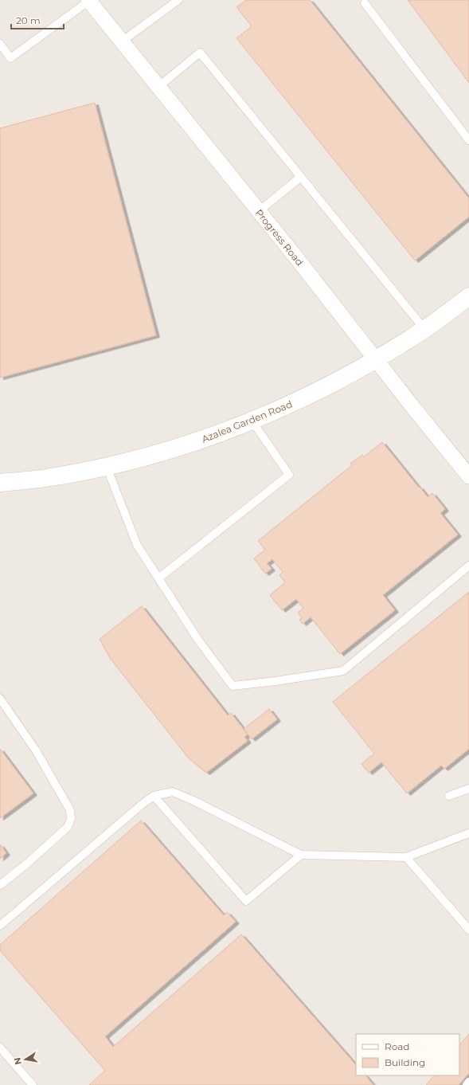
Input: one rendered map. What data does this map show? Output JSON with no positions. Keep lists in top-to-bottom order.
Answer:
{
  "streets": {
    "main road": ["Azalea Garden Road"],
    "street": ["Progress Road"]
  },
  "crossings": [
    ["Progress Road", "Azalea Garden Road"]
  ],
  "legend": ["Road", "Building"],
  "scale_bar": "20 m",
  "north": "left"
}
